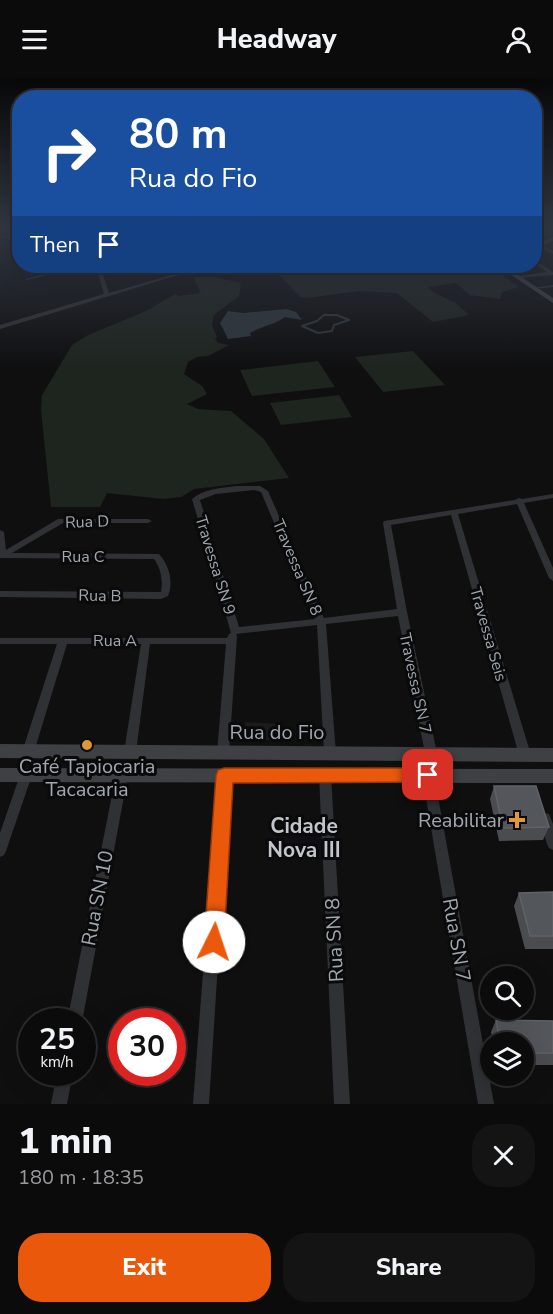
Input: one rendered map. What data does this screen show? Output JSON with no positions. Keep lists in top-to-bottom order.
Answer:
{
  "streets": {
    "street": [
      "Rua D",
      "Rua C",
      "Travessa SN 9",
      "Travessa SN 8",
      "Rua B",
      "Travessa Seis",
      "Rua A",
      "Travessa SN 7",
      "Rua do Fio",
      "Rua SN 10",
      "Rua SN 8",
      "Rua SN 7"
    ]
  },
  "crossings": [
    ["Rua D", "Rua C"],
    ["Rua C", "Rua B"],
    ["Travessa SN 9", "Travessa SN 8"],
    ["Travessa SN 9", "Rua A"],
    ["Travessa SN 9", "Rua do Fio"],
    ["Travessa SN 8", "Rua A"],
    ["Travessa SN 8", "Rua do Fio"],
    ["Travessa Seis", "Travessa SN 7"],
    ["Travessa Seis", "Rua do Fio"],
    ["Rua A", "Travessa SN 7"],
    ["Travessa SN 7", "Rua do Fio"]
  ],
  "districts": ["Cidade Nova III"],
  "places": {
    "other": ["Café Tapiocaria Tacacaria"],
    "health": ["Reabilitar"]
  },
  "page": {
    "header": "Headway",
    "turn": ["80 m", "Rua do Fio"],
    "then": "Then",
    "speed": "25 km/h",
    "limit": "30",
    "heading": ["1 min", "180 m · 18:35"],
    "buttons": ["Exit", "Share"]
  }
}
